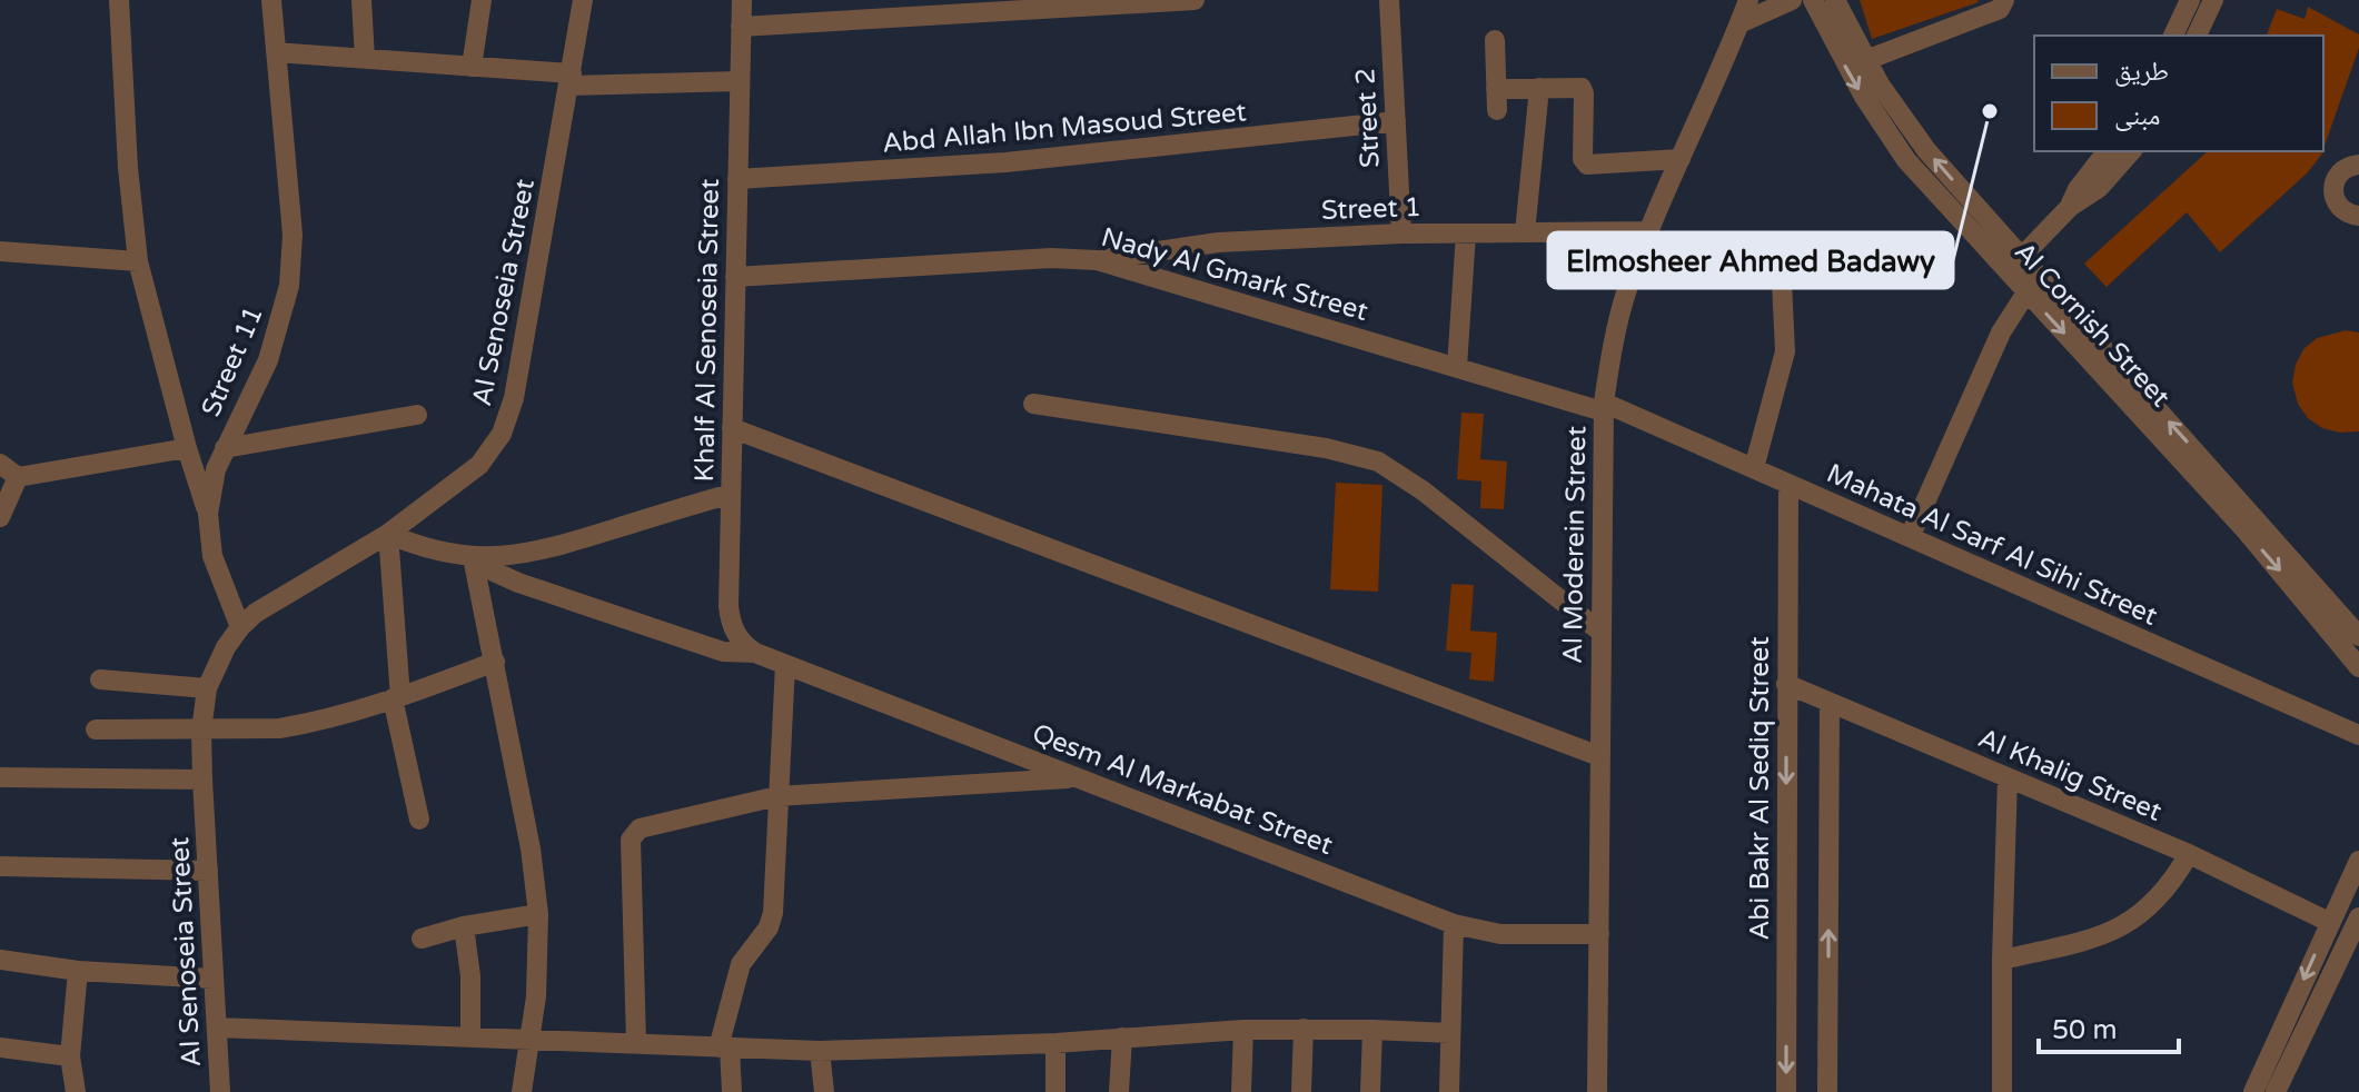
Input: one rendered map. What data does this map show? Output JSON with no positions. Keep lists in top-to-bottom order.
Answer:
{
  "streets": {
    "street": [
      "Street 2",
      "Abd Allah Ibn Masoud Street",
      "Street 1",
      "Nady Al Gmark Street",
      "Al Senoseia Street",
      "Al Cornish Street",
      "Khalf Al Senoseia Street",
      "Street 11",
      "Al Moderein Street",
      "Mahata Al Sarf Al Sihi Street",
      "Al Khalig Street",
      "Abi Bakr Al Sediq Street",
      "Qesm Al Markabat Street"
    ]
  },
  "crossings": [
    ["Street 2", "Abd Allah Ibn Masoud Street"],
    ["Street 2", "Street 1"],
    ["Abd Allah Ibn Masoud Street", "Khalf Al Senoseia Street"],
    ["Street 1", "Nady Al Gmark Street"],
    ["Street 1", "Al Moderein Street"],
    ["Nady Al Gmark Street", "Khalf Al Senoseia Street"],
    ["Nady Al Gmark Street", "Al Moderein Street"],
    ["Nady Al Gmark Street", "Mahata Al Sarf Al Sihi Street"],
    ["Al Senoseia Street", "Street 11"],
    ["Khalf Al Senoseia Street", "Qesm Al Markabat Street"],
    ["Al Moderein Street", "Mahata Al Sarf Al Sihi Street"],
    ["Al Moderein Street", "Qesm Al Markabat Street"],
    ["Mahata Al Sarf Al Sihi Street", "Abi Bakr Al Sediq Street"],
    ["Al Khalig Street", "Abi Bakr Al Sediq Street"]
  ],
  "places": ["Elmosheer Ahmed Badawy"],
  "legend": ["طريق", "مبنى"],
  "scale_bar": "50 m"
}
